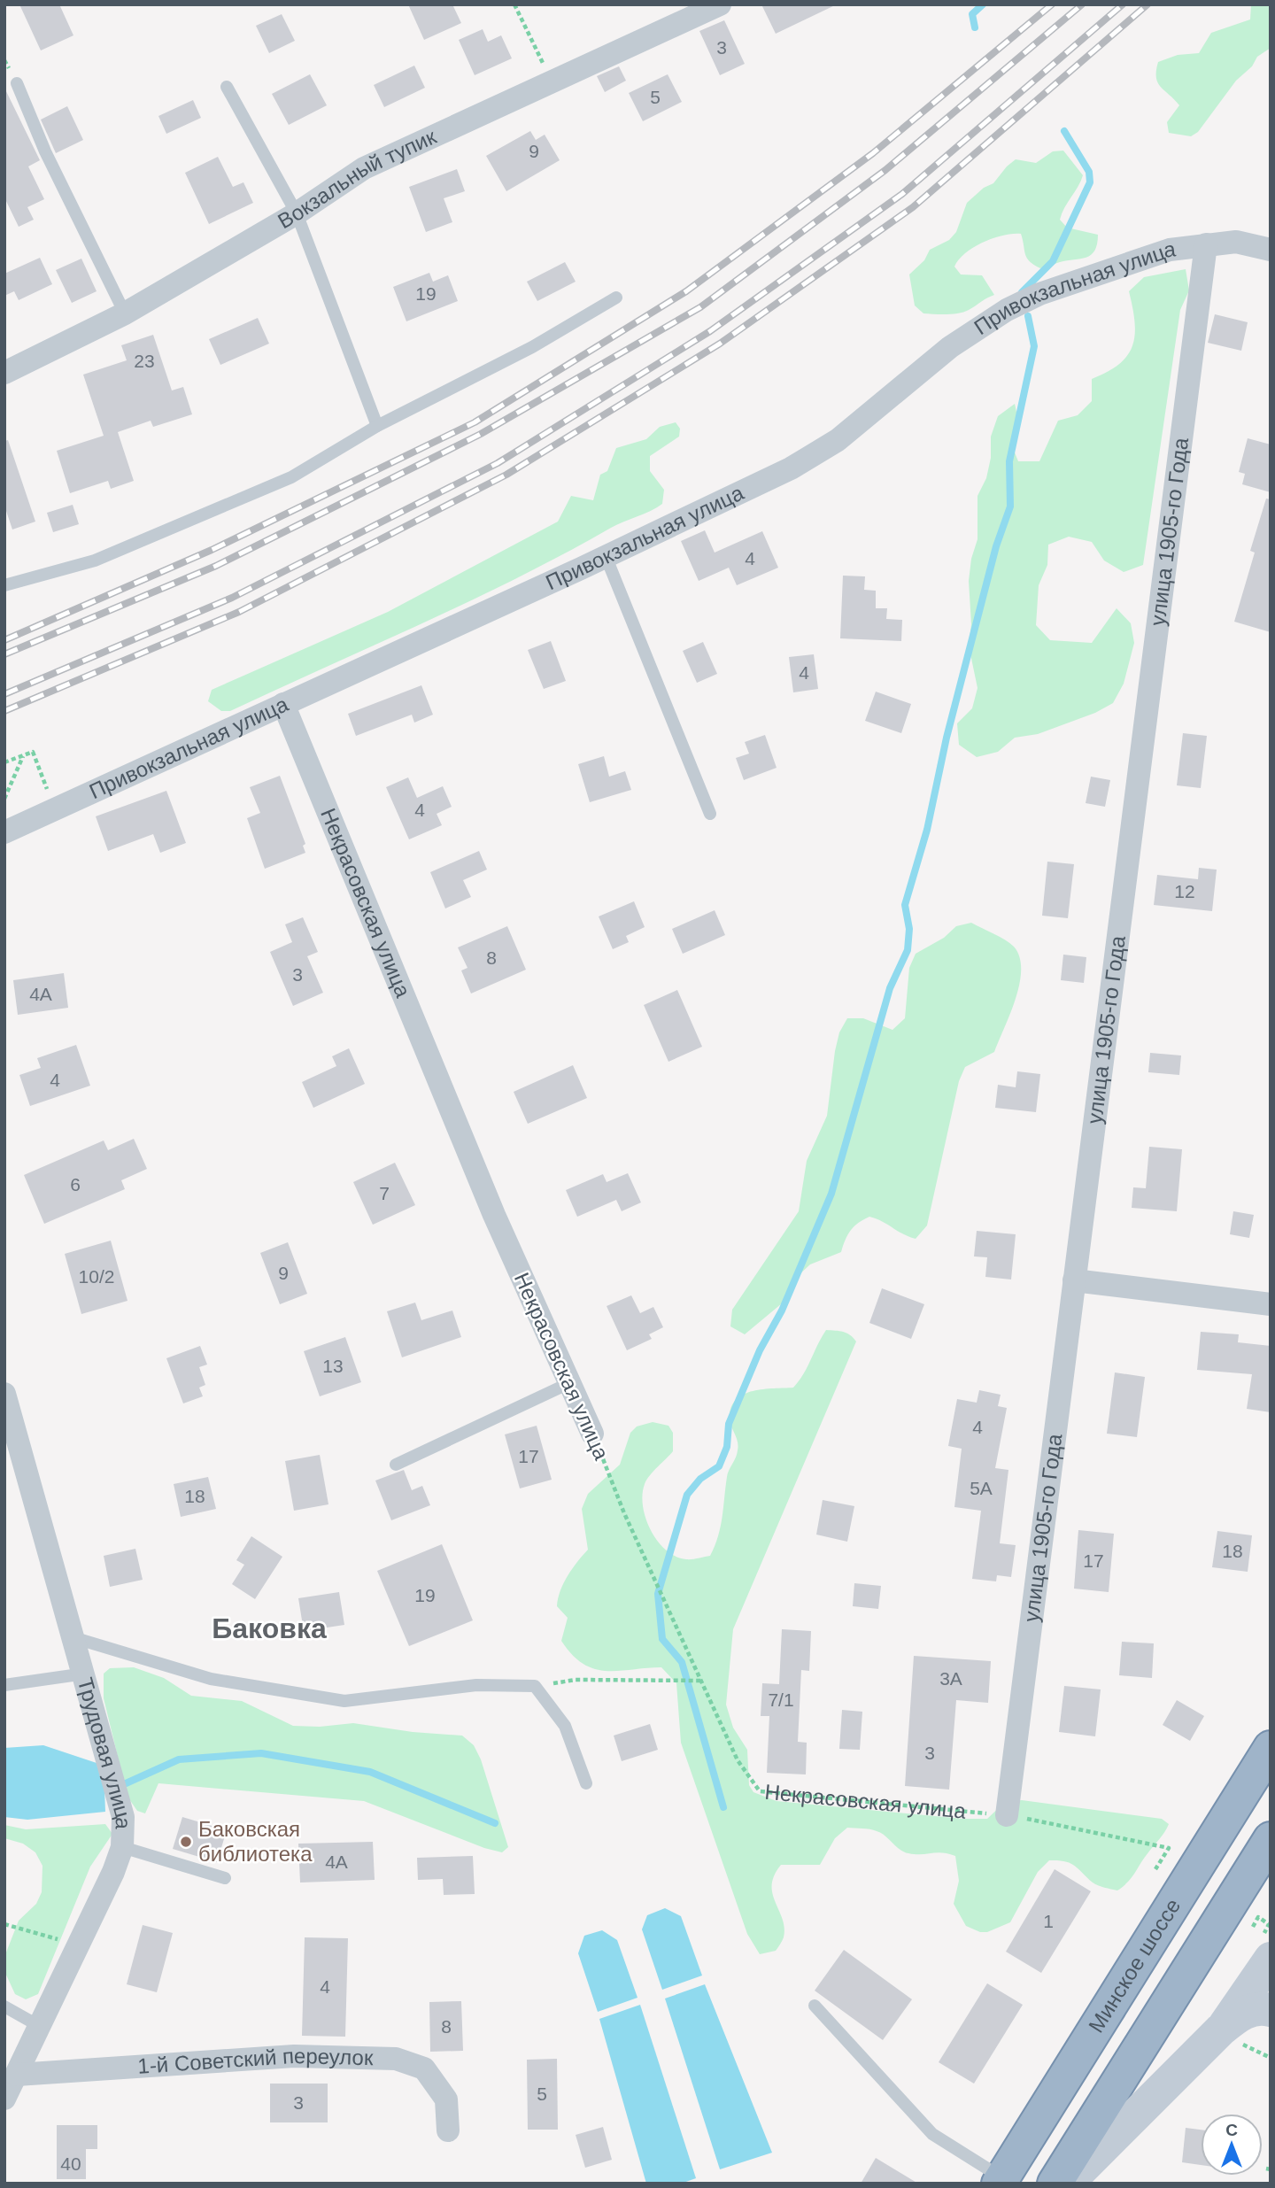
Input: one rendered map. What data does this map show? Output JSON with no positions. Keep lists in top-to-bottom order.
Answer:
{
  "streets": {
    "highway": ["Минское шоссе"],
    "street": [
      "Вокзальный тупик",
      "Привокзальная улица",
      "улица 1905-го Года",
      "Некрасовская улица",
      "Трудовая улица",
      "1-й Советский переулок"
    ]
  },
  "crossings": [
    ["Привокзальная улица", "улица 1905-го Года"],
    ["Привокзальная улица", "Некрасовская улица"],
    ["улица 1905-го Года", "Некрасовская улица"],
    ["Трудовая улица", "1-й Советский переулок"]
  ],
  "districts": ["Баковка"],
  "places": ["Баковская библиотека"],
  "house_numbers": [
    "3",
    "5",
    "9",
    "19",
    "23",
    "4",
    "4",
    "4",
    "12",
    "8",
    "3",
    "4А",
    "4",
    "6",
    "7",
    "9",
    "10/2",
    "13",
    "4",
    "17",
    "5А",
    "18",
    "18",
    "17",
    "19",
    "3А",
    "7/1",
    "3",
    "4А",
    "1",
    "4",
    "8",
    "5",
    "3",
    "40"
  ],
  "north": "top"
}
